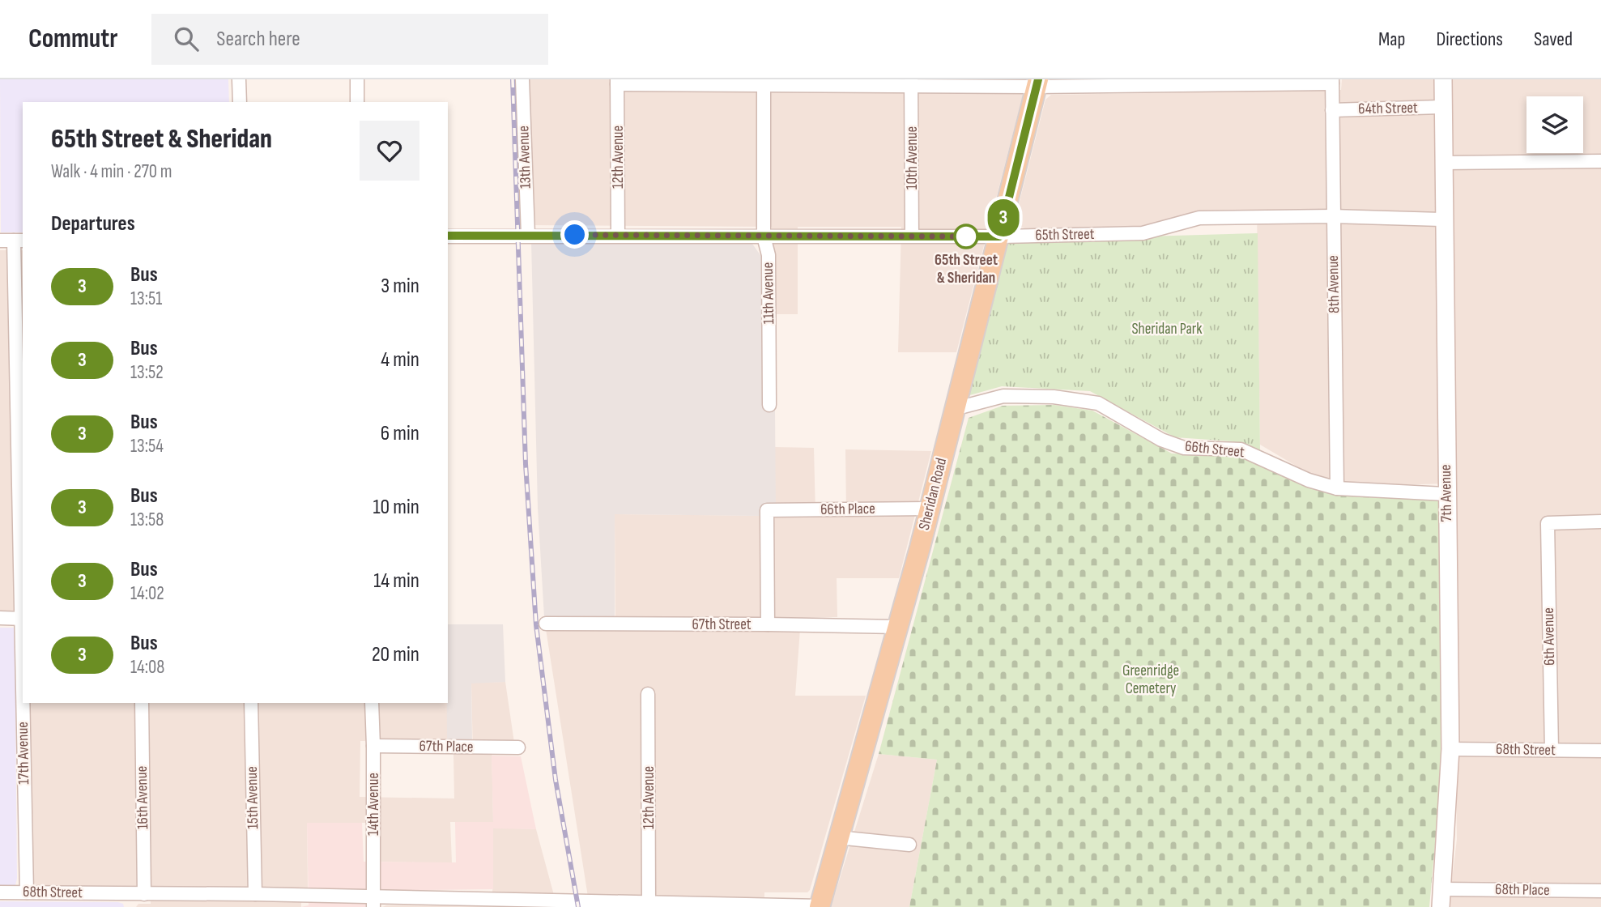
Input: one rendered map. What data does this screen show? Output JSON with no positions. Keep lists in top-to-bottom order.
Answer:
{
  "streets": {
    "main road": ["Sheridan Road"],
    "street": [
      "64th Street",
      "13th Avenue",
      "12th Avenue",
      "10th Avenue",
      "65th Street",
      "8th Avenue",
      "11th Avenue",
      "66th Street",
      "7th Avenue",
      "66th Place",
      "67th Street",
      "6th Avenue",
      "67th Place",
      "68th Street",
      "17th Avenue",
      "16th Avenue",
      "15th Avenue",
      "14th Avenue",
      "68th Place"
    ]
  },
  "crossings": [
    ["64th Street", "8th Avenue"],
    ["64th Street", "7th Avenue"],
    ["13th Avenue", "65th Street"],
    ["12th Avenue", "65th Street"],
    ["12th Avenue", "68th Street"],
    ["10th Avenue", "65th Street"],
    ["65th Street", "8th Avenue"],
    ["65th Street", "11th Avenue"],
    ["65th Street", "7th Avenue"],
    ["65th Street", "Sheridan Road"],
    ["8th Avenue", "66th Street"],
    ["66th Street", "7th Avenue"],
    ["66th Street", "Sheridan Road"],
    ["7th Avenue", "68th Street"],
    ["7th Avenue", "68th Place"],
    ["Sheridan Road", "66th Place"],
    ["Sheridan Road", "67th Street"],
    ["Sheridan Road", "68th Street"],
    ["66th Place", "67th Street"],
    ["6th Avenue", "68th Street"],
    ["67th Place", "14th Avenue"],
    ["68th Street", "17th Avenue"],
    ["68th Street", "16th Avenue"],
    ["68th Street", "15th Avenue"],
    ["68th Street", "14th Avenue"]
  ],
  "parks": ["Sheridan Park", "Greenridge Cemetery"],
  "places": ["65th Street & Sheridan"],
  "lines": ["bus line 3"],
  "page": {
    "header": "Commutr",
    "search": "Search here",
    "nav": ["Map", "Directions", "Saved"],
    "on_map": "3",
    "heading": [
      ["65th Street & Sheridan", "Walk · 4 min · 270 m"],
      "Departures"
    ],
    "list": [
      {
        "mark": "3",
        "name": "Bus",
        "note": "13:51",
        "value": "3 min"
      },
      {
        "mark": "3",
        "name": "Bus",
        "note": "13:52",
        "value": "4 min"
      },
      {
        "mark": "3",
        "name": "Bus",
        "note": "13:54",
        "value": "6 min"
      },
      {
        "mark": "3",
        "name": "Bus",
        "note": "13:58",
        "value": "10 min"
      },
      {
        "mark": "3",
        "name": "Bus",
        "note": "14:02",
        "value": "14 min"
      },
      {
        "mark": "3",
        "name": "Bus",
        "note": "14:08",
        "value": "20 min"
      }
    ]
  }
}
